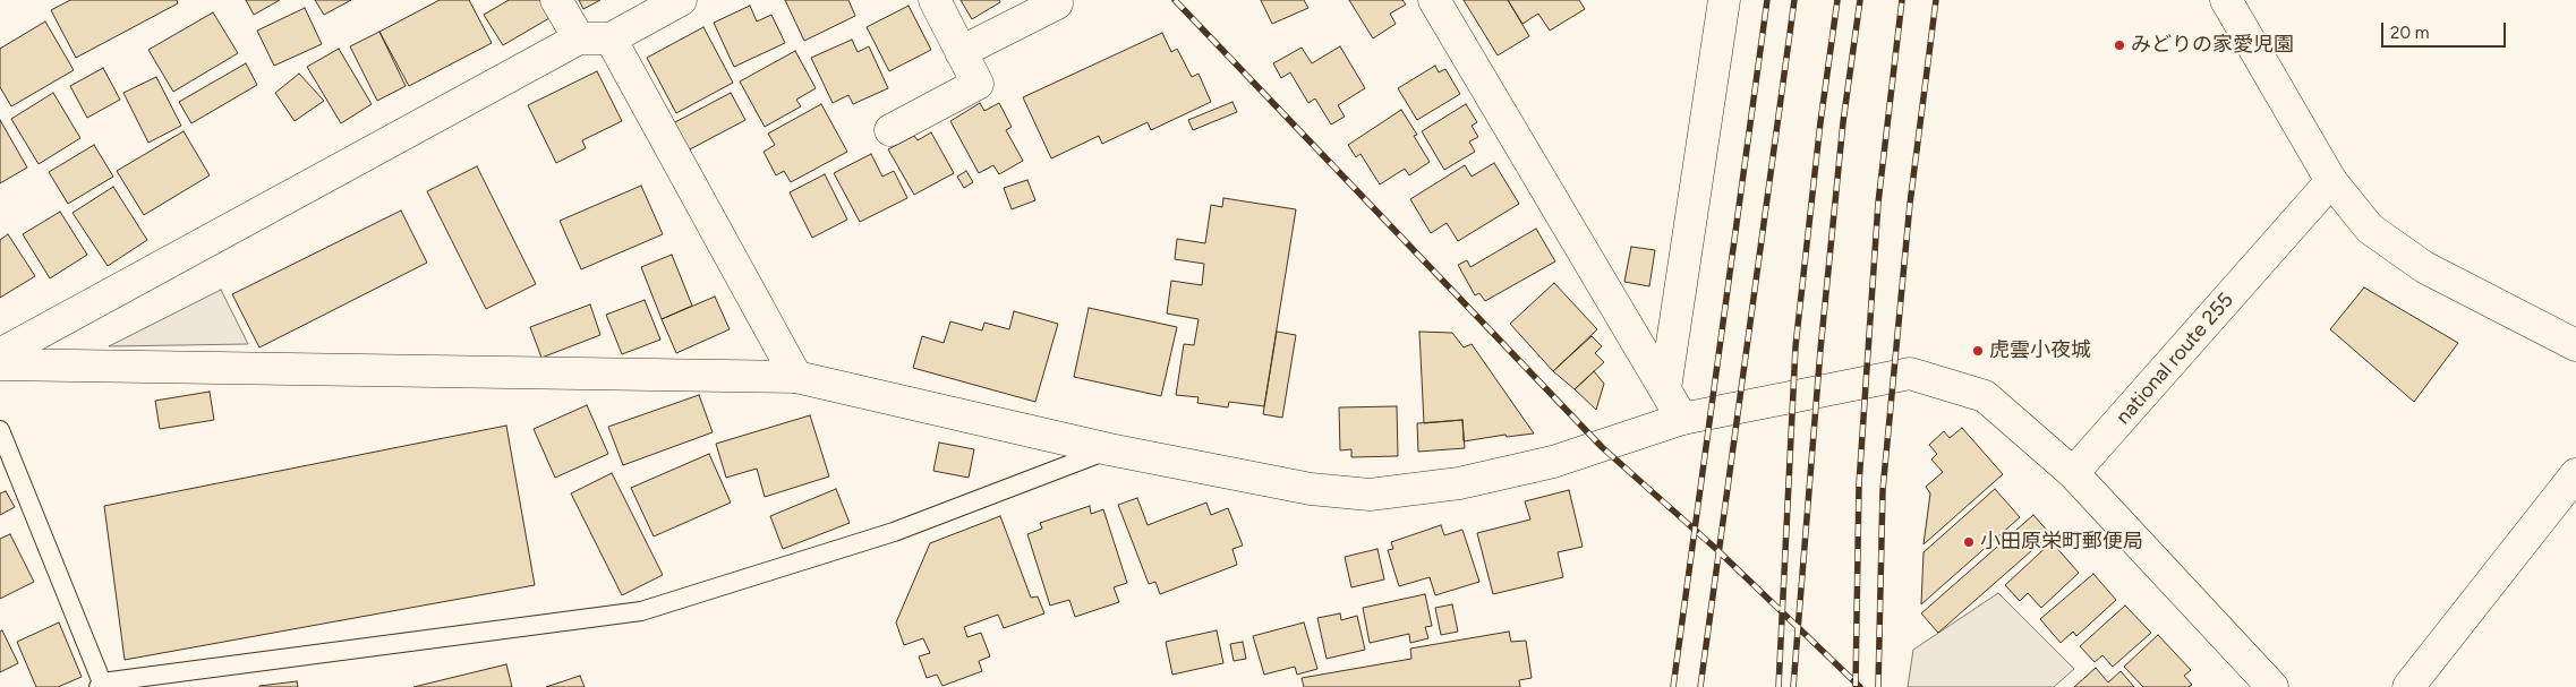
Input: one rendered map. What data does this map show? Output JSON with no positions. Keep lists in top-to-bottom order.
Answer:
{
  "streets": {
    "main road": ["national route 255"]
  },
  "places": ["みどりの家愛児園", "虎雲小夜城", "小田原栄町郵便局"],
  "scale_bar": "20 m"
}
